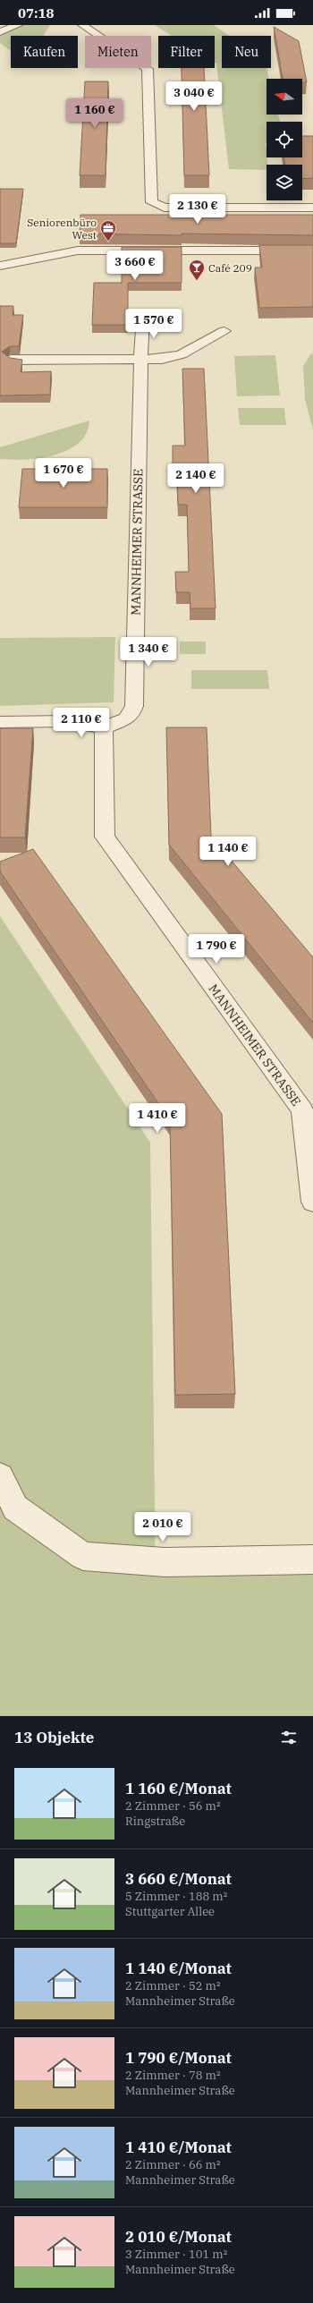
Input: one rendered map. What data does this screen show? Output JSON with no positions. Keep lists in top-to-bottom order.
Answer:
{
  "streets": {
    "street": ["MANNHEIMER STRASSE"]
  },
  "places": {
    "office": ["Seniorenbüro West"],
    "bar": ["Café 209"]
  },
  "north": "left",
  "page": {
    "status": "07:18",
    "chip": [
      "Kaufen",
      "Mieten",
      "Filter",
      "Neu"
    ],
    "price": [
      "3 040 €",
      "1 160 €",
      "2 130 €",
      "3 660 €",
      "1 570 €",
      "1 670 €",
      "2 140 €",
      "1 340 €",
      "2 110 €",
      "1 140 €",
      "1 790 €",
      "1 410 €",
      "2 010 €"
    ],
    "heading": "13 Objekte",
    "list": [
      {
        "name": "1 160 €/Monat",
        "note": "2 Zimmer · 56 m² · Ringstraße"
      },
      {
        "name": "3 660 €/Monat",
        "note": "5 Zimmer · 188 m² · Stuttgarter Allee"
      },
      {
        "name": "1 140 €/Monat",
        "note": "2 Zimmer · 52 m² · Mannheimer Straße"
      },
      {
        "name": "1 790 €/Monat",
        "note": "2 Zimmer · 78 m² · Mannheimer Straße"
      },
      {
        "name": "1 410 €/Monat",
        "note": "2 Zimmer · 66 m² · Mannheimer Straße"
      },
      {
        "name": "2 010 €/Monat",
        "note": "3 Zimmer · 101 m² · Mannheimer Straße"
      }
    ]
  }
}
